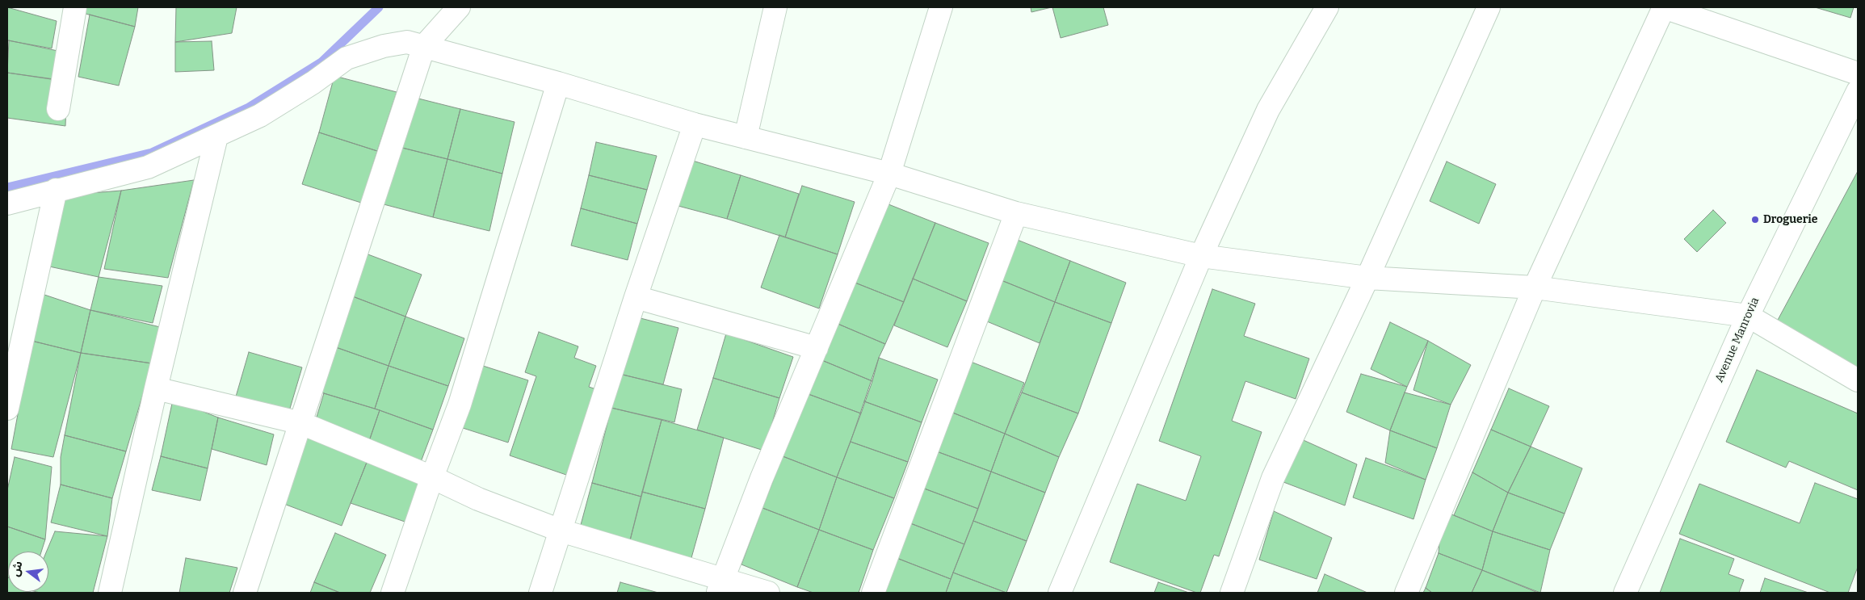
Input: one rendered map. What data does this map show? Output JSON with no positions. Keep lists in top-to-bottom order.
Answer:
{
  "streets": {
    "street": ["Avenue Manrovia"]
  },
  "places": ["Droguerie"],
  "north": "left"
}
